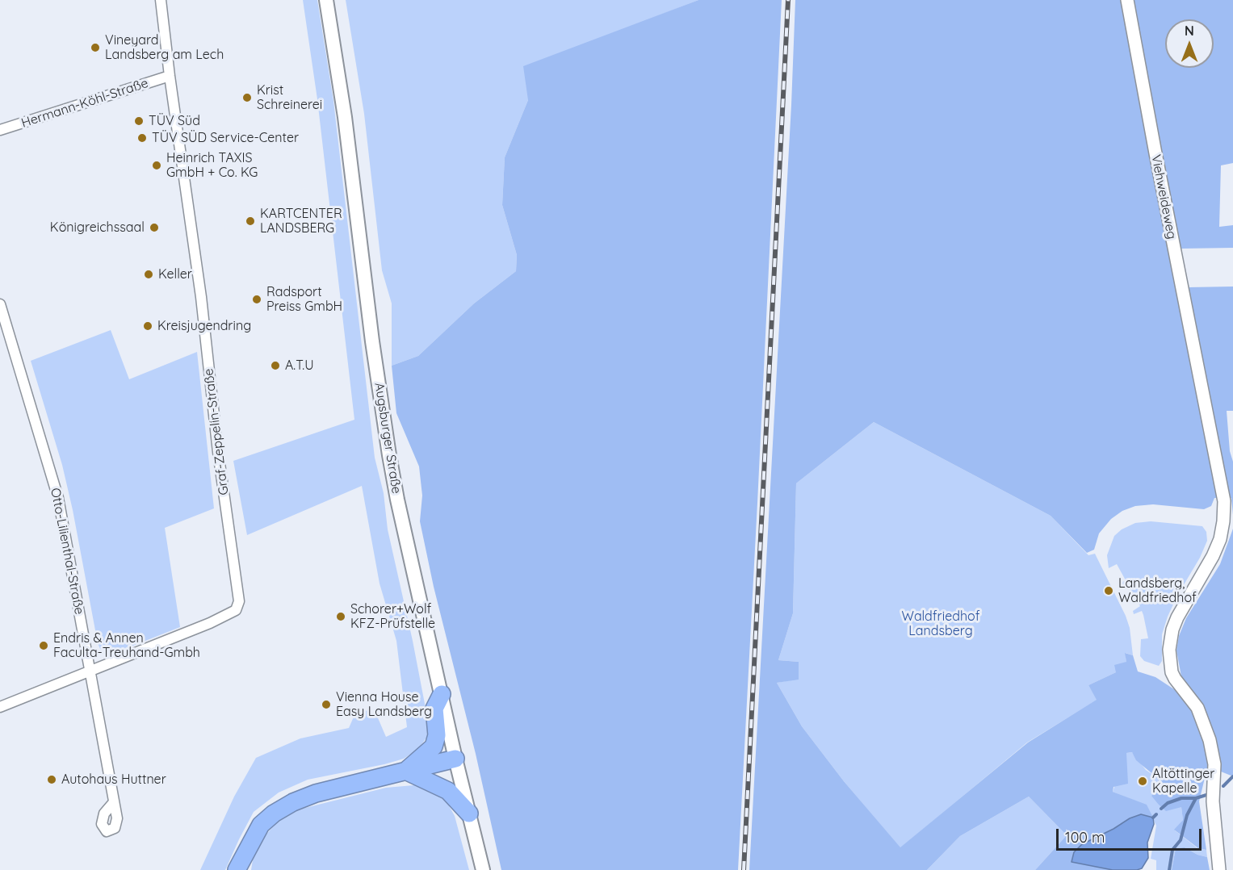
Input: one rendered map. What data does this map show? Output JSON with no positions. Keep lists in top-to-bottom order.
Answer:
{
  "streets": {
    "main road": ["Augsburger Straße"],
    "street": [
      "Hermann-Köhl-Straße",
      "Viehweideweg",
      "Graf-Zeppelin-Straße",
      "Otto-Lilienthal-Straße"
    ]
  },
  "crossings": [
    ["Hermann-Köhl-Straße", "Graf-Zeppelin-Straße"],
    ["Graf-Zeppelin-Straße", "Otto-Lilienthal-Straße"]
  ],
  "parks": ["Waldfriedhof Landsberg"],
  "places": [
    "Vineyard Landsberg am Lech",
    "Krist Schreinerei",
    "TÜV Süd",
    "TÜV SÜD Service-Center",
    "Heinrich TAXIS GmbH + Co. KG",
    "KARTCENTER LANDSBERG",
    "Königreichssaal",
    "Keller",
    "Radsport Preiss GmbH",
    "Kreisjugendring",
    "A.T.U",
    "Landsberg, Waldfriedhof",
    "Schorer+Wolf KFZ-Prüfstelle",
    "Endris & Annen Faculta-Treuhand-Gmbh",
    "Vienna House Easy Landsberg",
    "Autohaus Huttner",
    "Altöttinger Kapelle"
  ],
  "scale_bar": "100 m",
  "north": "top"
}
